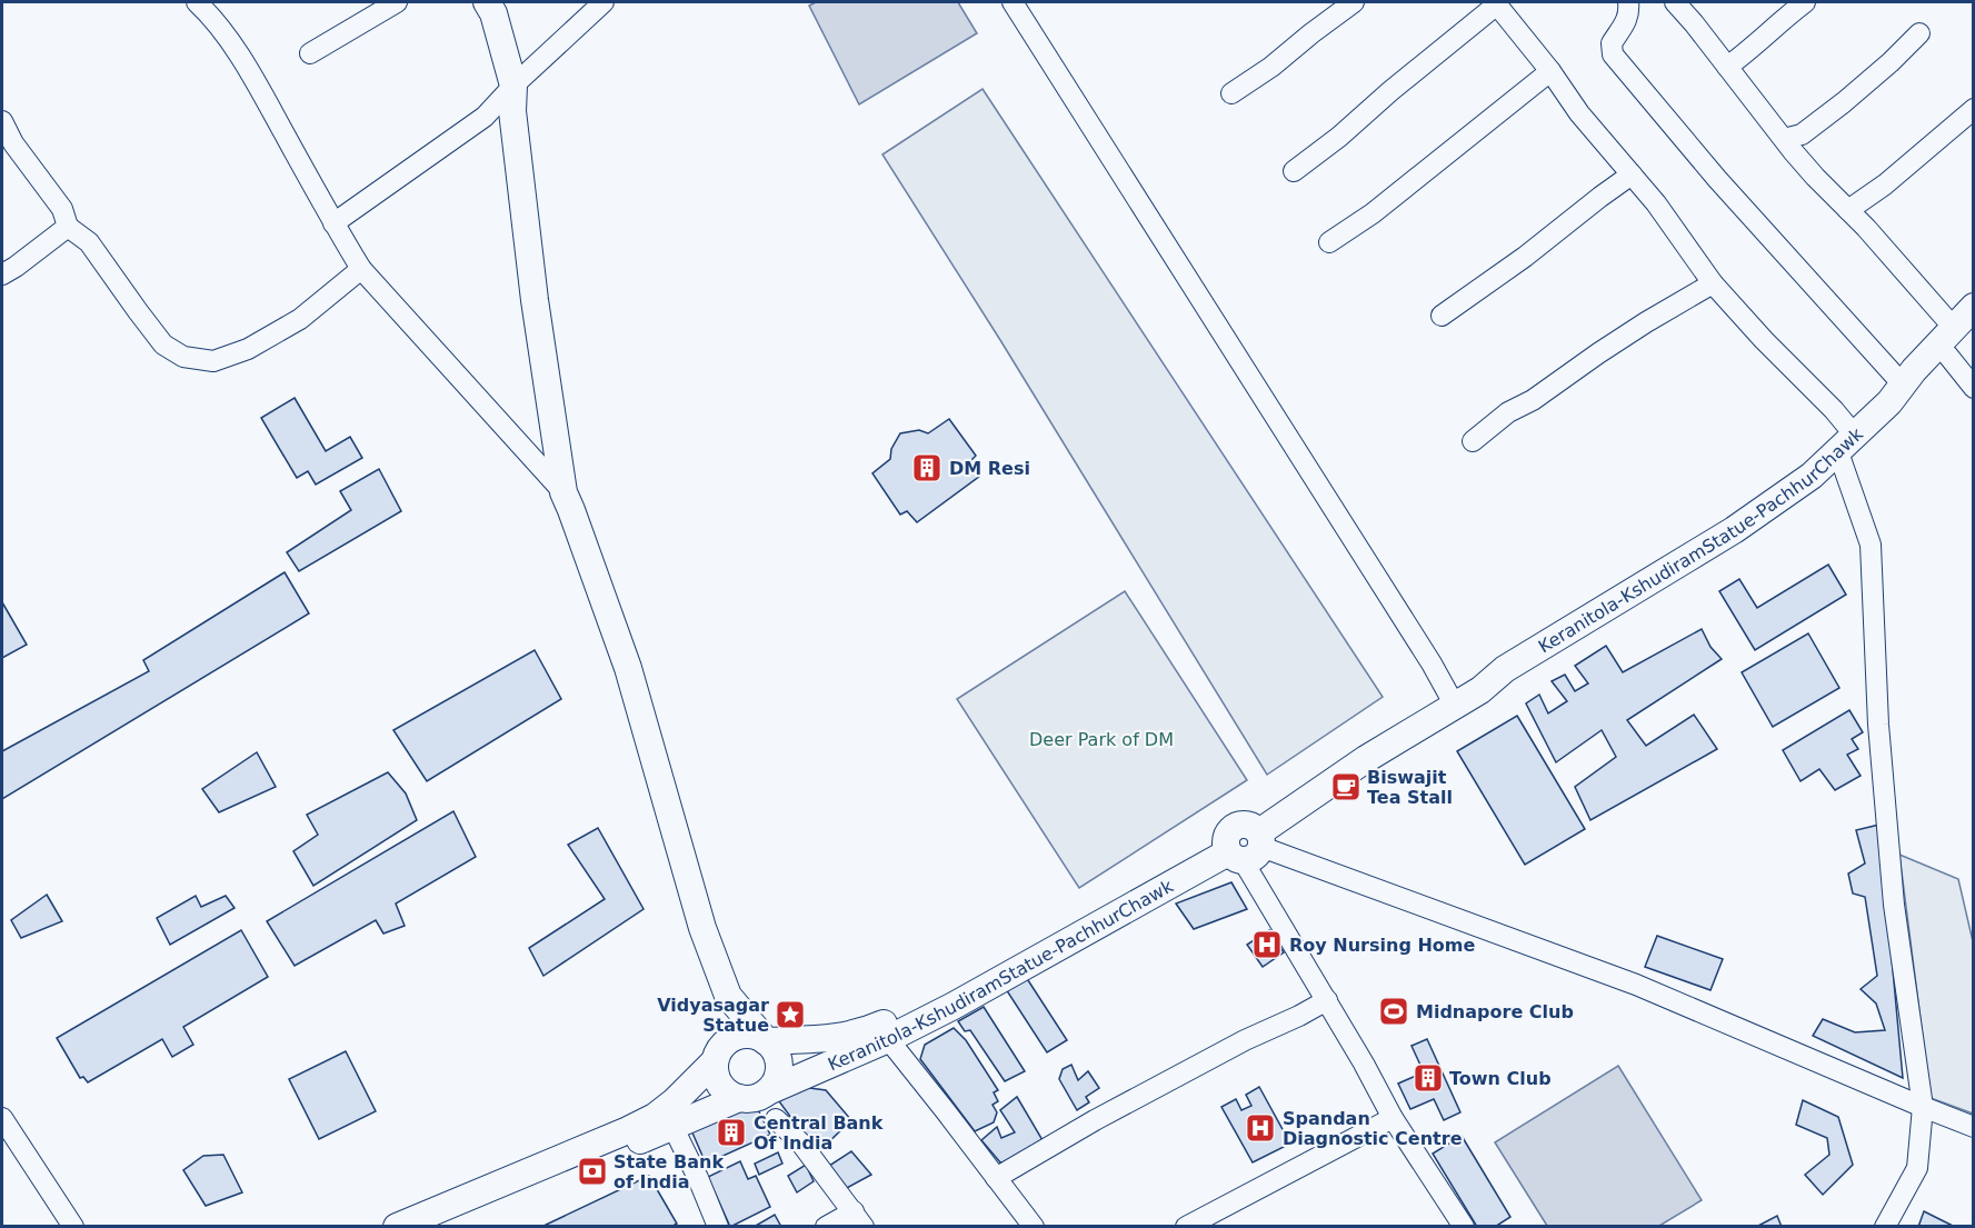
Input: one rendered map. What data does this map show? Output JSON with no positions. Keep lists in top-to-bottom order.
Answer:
{
  "streets": {
    "main road": ["Keranitola-KshudiramStatue-PachhurChawk"]
  },
  "parks": ["Deer Park of DM"],
  "places": {
    "building": ["DM Resi", "Town Club", "Central Bank Of India"],
    "cafe": ["Biswajit Tea Stall"],
    "hospital": ["Roy Nursing Home", "Spandan Diagnostic Centre"],
    "sports": ["Midnapore Club"],
    "place": ["Vidyasagar Statue"],
    "bank": ["State Bank of India"]
  }
}
